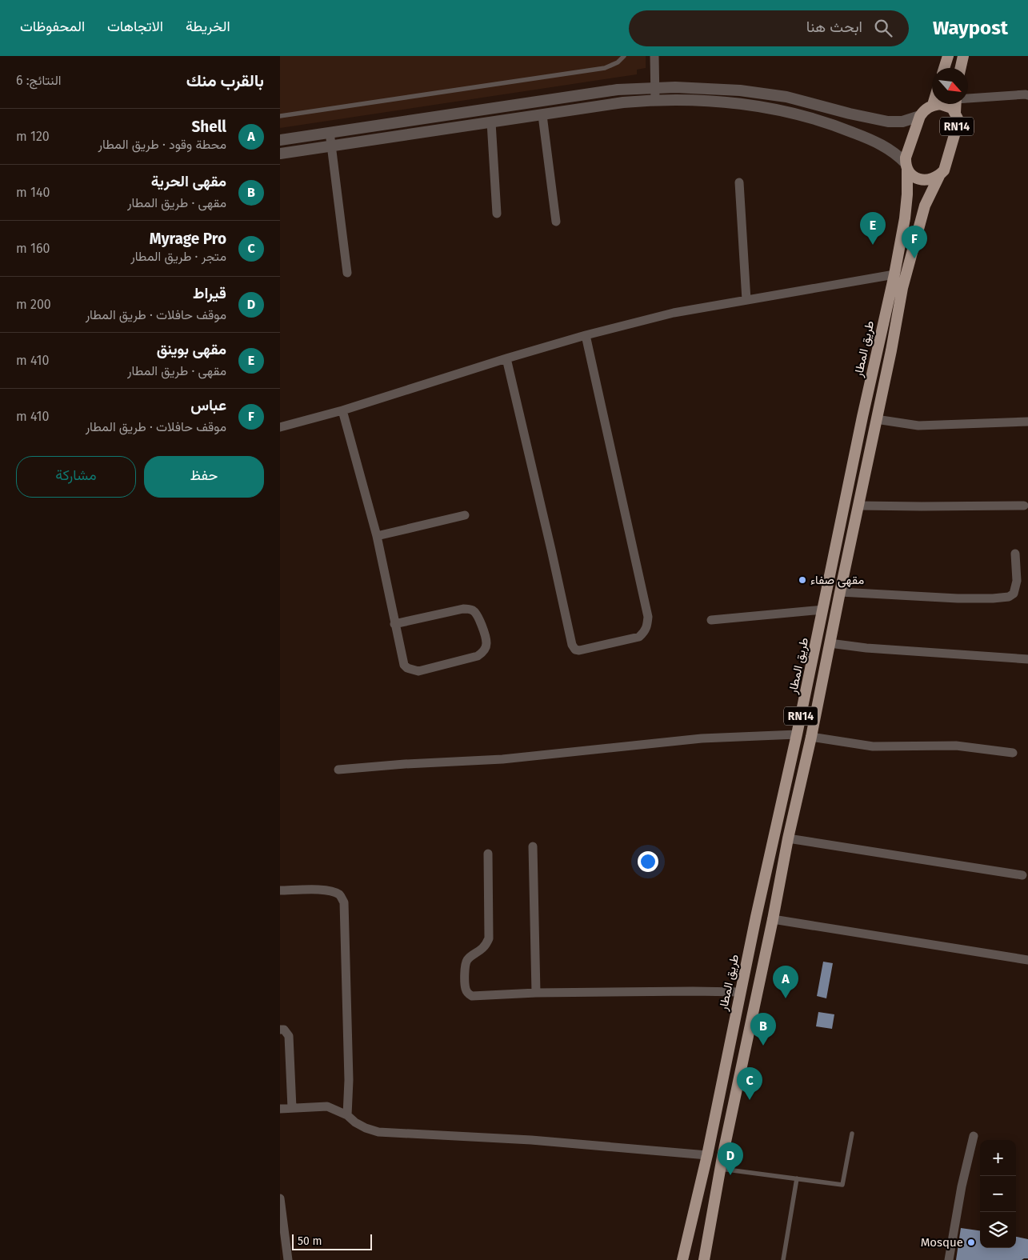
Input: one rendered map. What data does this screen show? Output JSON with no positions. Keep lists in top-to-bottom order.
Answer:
{
  "streets": {
    "main road": ["RN14", "طريق المطار"]
  },
  "crossings": [
    ["RN14", "طريق المطار"]
  ],
  "places": ["مقهى صفاء", "Mosque"],
  "scale_bar": "50 m",
  "north": "bottom right",
  "page": {
    "header": "Waypost",
    "search": "ابحث هنا",
    "nav": ["الخريطة", "الاتجاهات", "المحفوظات"],
    "heading": ["بالقرب منك", "النتائج: 6"],
    "list": [
      {
        "mark": "A",
        "name": "Shell",
        "note": "محطة وقود · طريق المطار",
        "value": "120 m"
      },
      {
        "mark": "B",
        "name": "مقهى الحرية",
        "note": "مقهى · طريق المطار",
        "value": "140 m"
      },
      {
        "mark": "C",
        "name": "Myrage Pro",
        "note": "متجر · طريق المطار",
        "value": "160 m"
      },
      {
        "mark": "D",
        "name": "قيراط",
        "note": "موقف حافلات · طريق المطار",
        "value": "200 m"
      },
      {
        "mark": "E",
        "name": "مقهى بوينق",
        "note": "مقهى · طريق المطار",
        "value": "410 m"
      },
      {
        "mark": "F",
        "name": "عباس",
        "note": "موقف حافلات · طريق المطار",
        "value": "410 m"
      }
    ],
    "pins": [
      "E",
      "F",
      "A",
      "B",
      "C",
      "D"
    ],
    "buttons": ["حفظ", "مشاركة"],
    "map_buttons": ["+", "−"],
    "scale": "50 m"
  }
}
